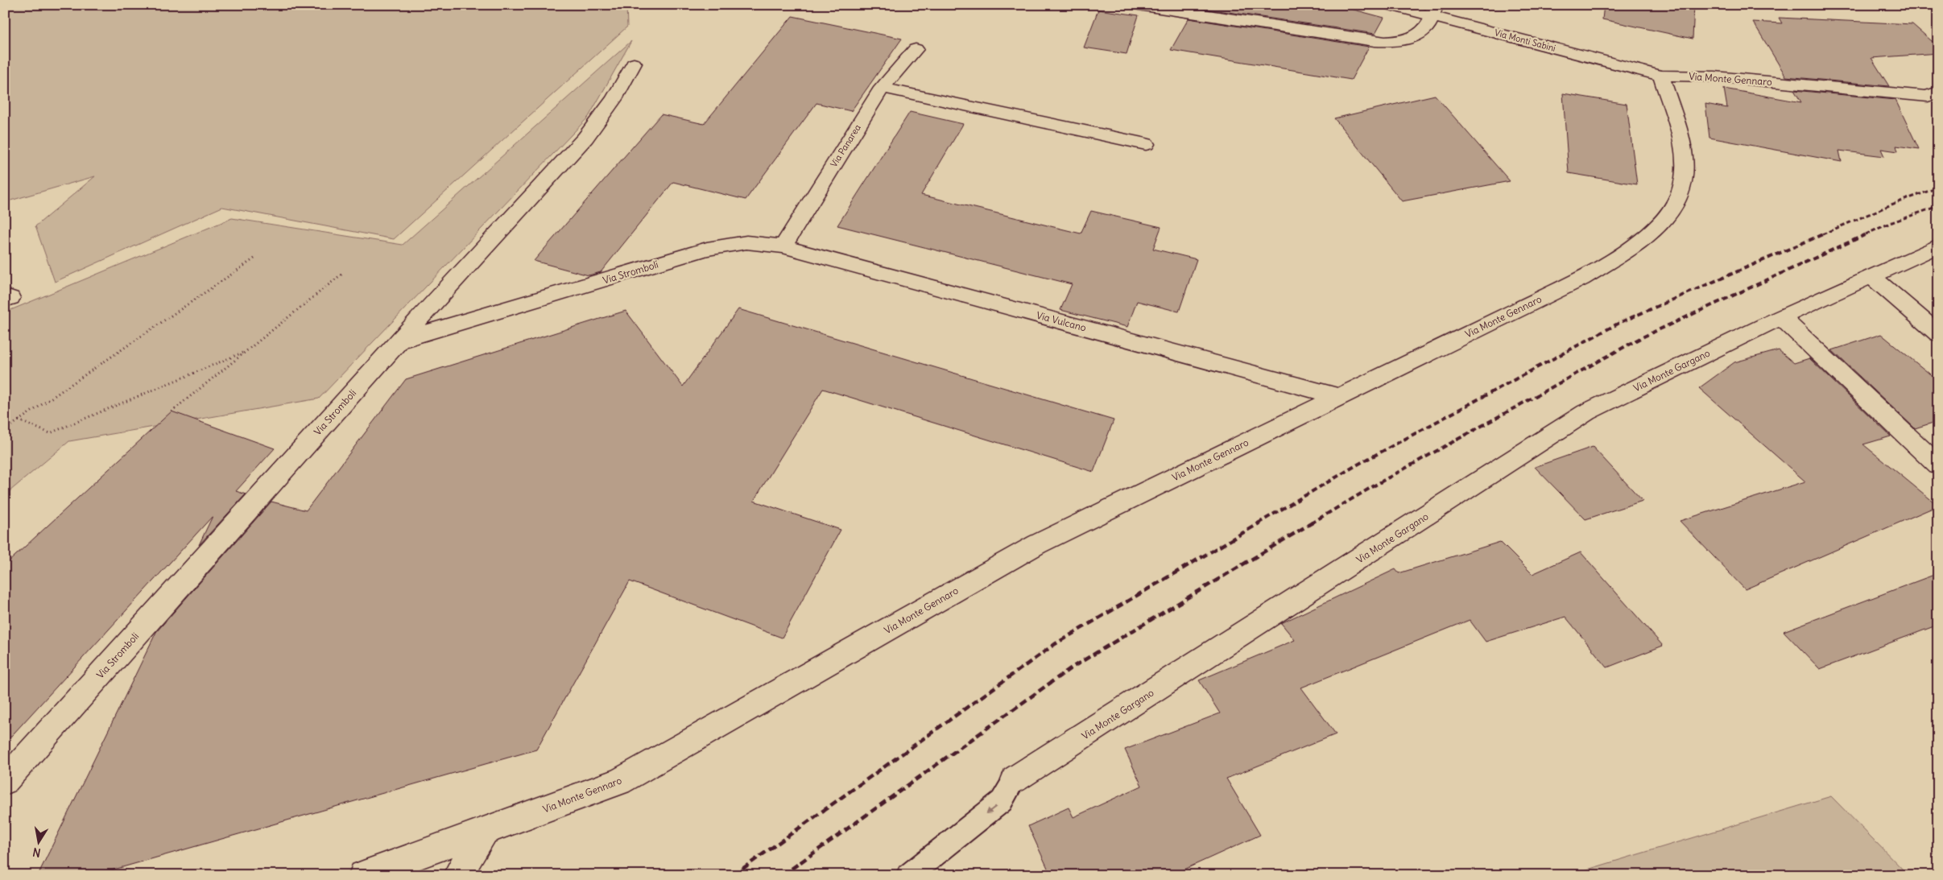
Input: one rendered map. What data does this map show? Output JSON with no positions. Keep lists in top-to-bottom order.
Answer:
{
  "streets": {
    "street": [
      "Via Monti Sabini",
      "Via Monte Gennaro",
      "Via Panarea",
      "Via Stromboli",
      "Via Vulcano",
      "Via Monte Gargano"
    ]
  },
  "crossings": [
    ["Via Monti Sabini", "Via Monte Gennaro"],
    ["Via Monte Gennaro", "Via Vulcano"],
    ["Via Panarea", "Via Stromboli"],
    ["Via Panarea", "Via Vulcano"],
    ["Via Stromboli", "Via Vulcano"]
  ],
  "north": "bottom"
}
